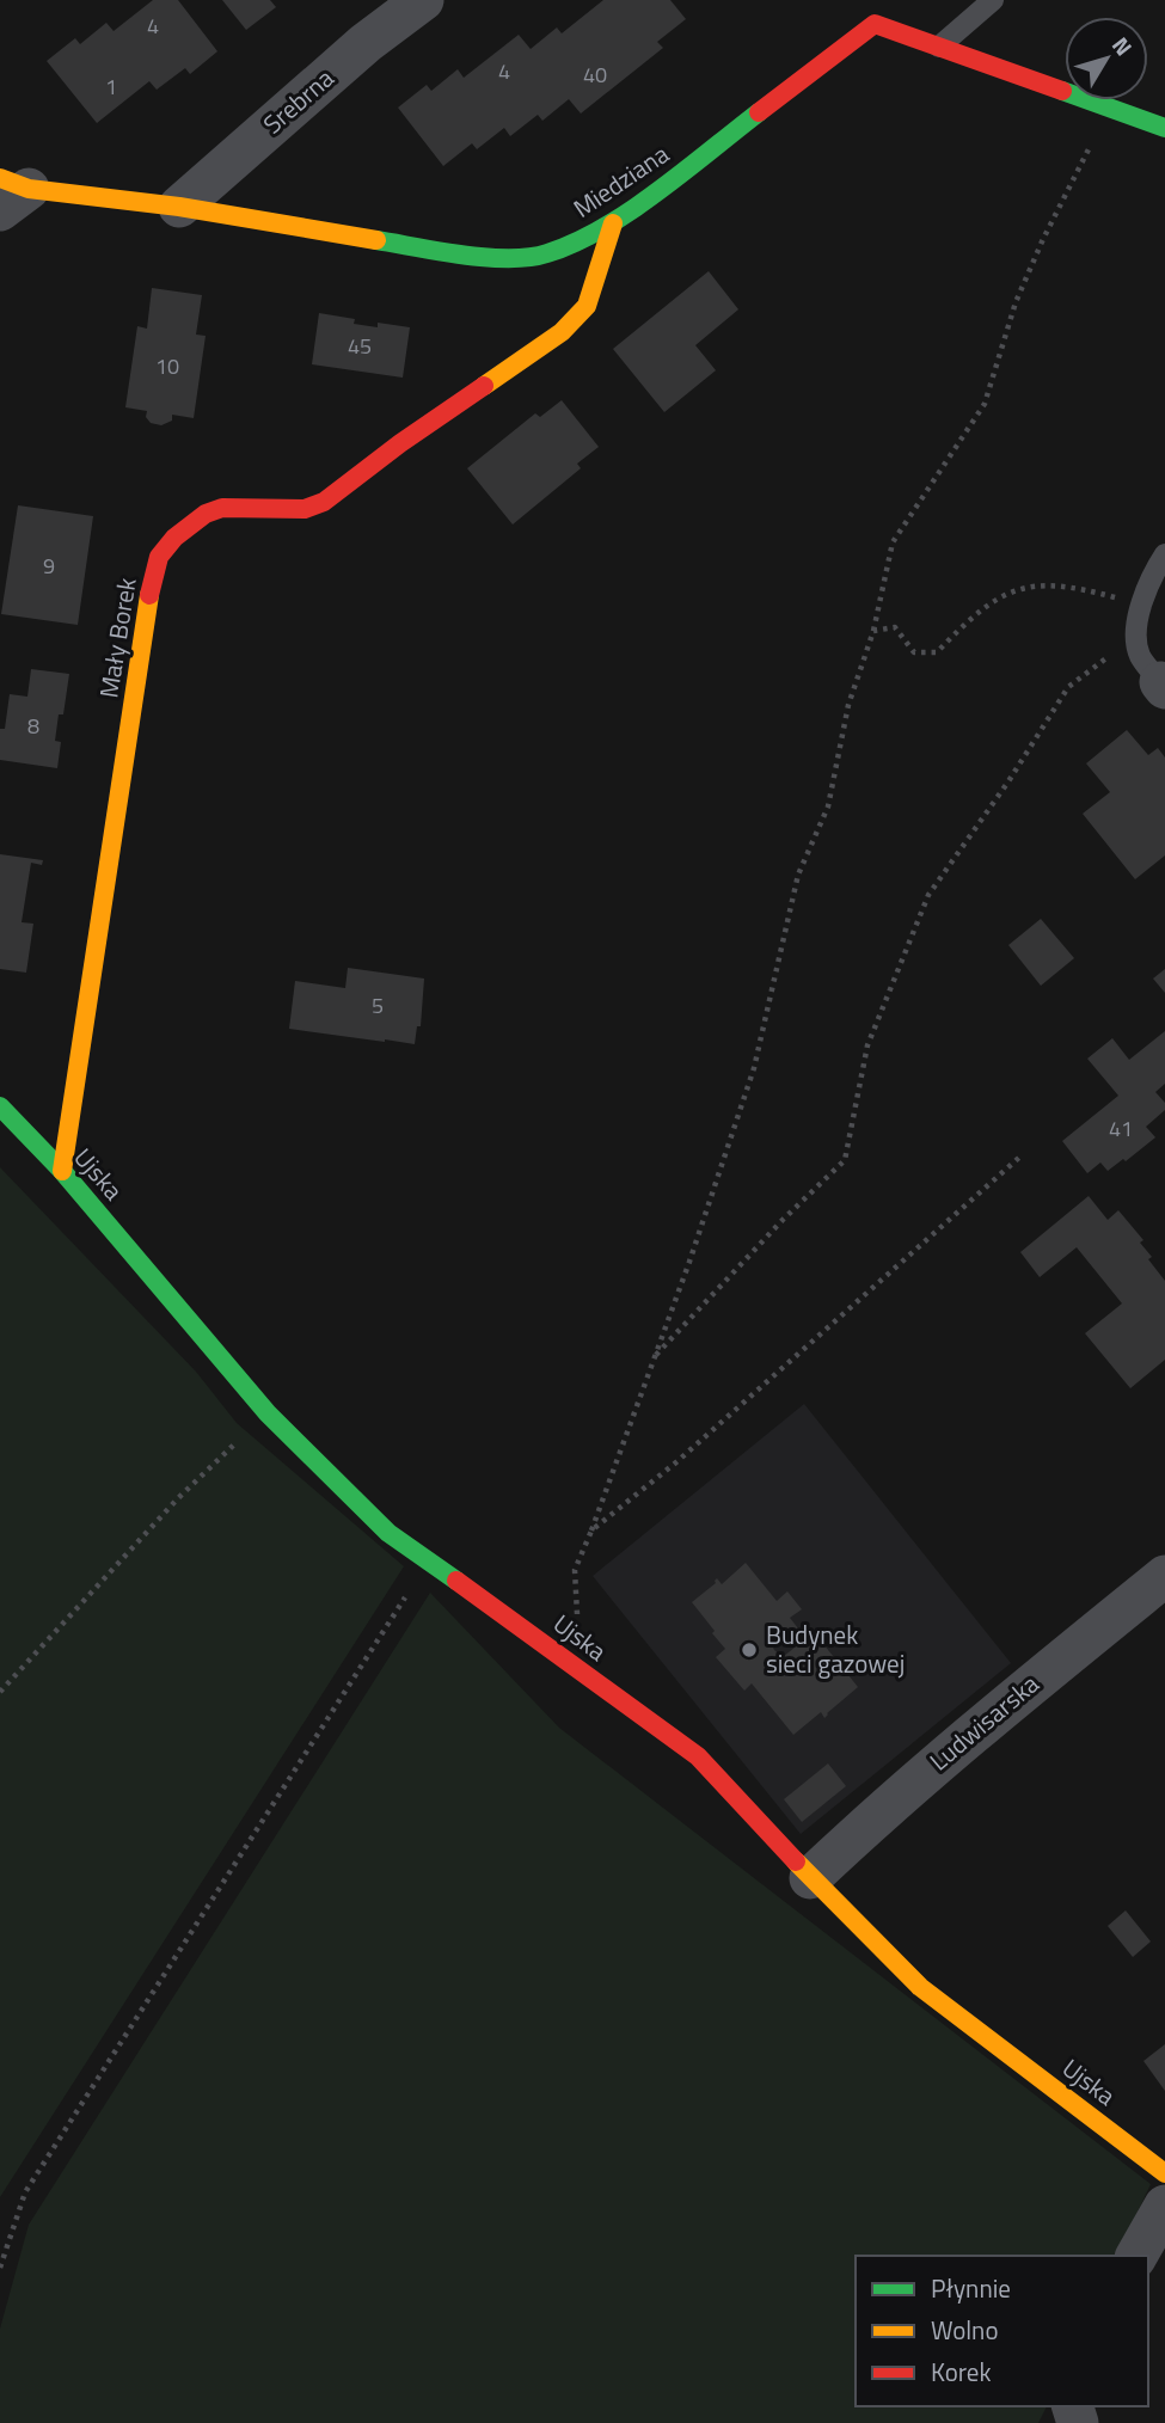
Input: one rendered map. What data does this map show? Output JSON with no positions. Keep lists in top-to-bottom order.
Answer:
{
  "streets": {
    "street": [
      "Srebrna",
      "Miedziana",
      "Mały Borek",
      "Ujska",
      "Ludwisarska"
    ]
  },
  "crossings": [
    ["Srebrna", "Miedziana"],
    ["Miedziana", "Mały Borek"],
    ["Mały Borek", "Ujska"],
    ["Ujska", "Ludwisarska"]
  ],
  "places": ["Budynek sieci gazowej"],
  "house_numbers": [
    "4",
    "4",
    "40",
    "1",
    "45",
    "10",
    "9",
    "8",
    "5",
    "41"
  ],
  "legend": ["Płynnie", "Wolno", "Korek"],
  "north": "top right"
}
